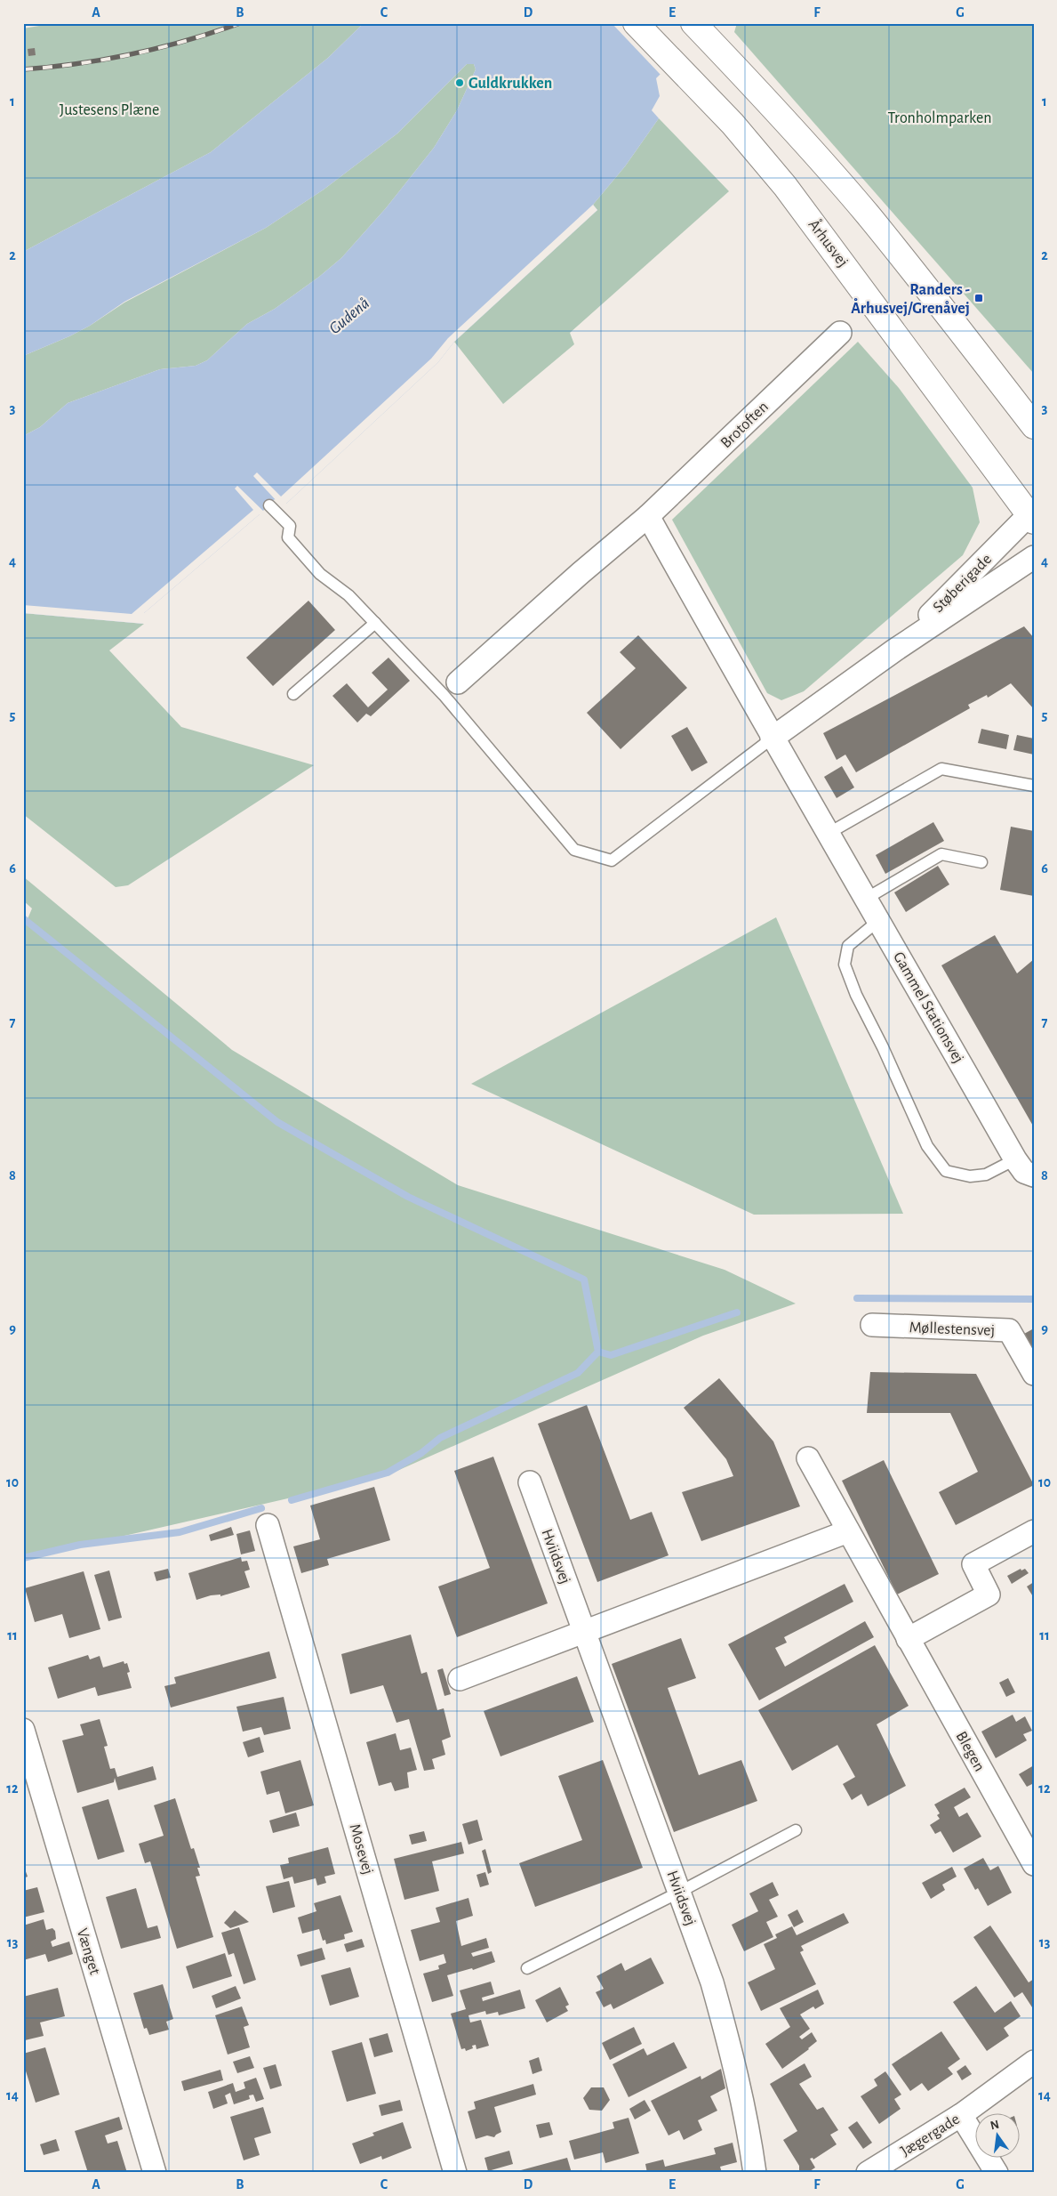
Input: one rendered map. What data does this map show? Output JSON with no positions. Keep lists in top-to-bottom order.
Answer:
{
  "streets": {
    "main road": ["Århusvej"],
    "street": [
      "Brotoften",
      "Støberigade",
      "Gammel Stationsvej",
      "Møllestensvej",
      "Hviidsvej",
      "Blegen",
      "Mosevej",
      "Vænget",
      "Jægergade"
    ]
  },
  "crossings": [
    ["Århusvej", "Støberigade"],
    ["Støberigade", "Gammel Stationsvej"]
  ],
  "water": ["Gudenå"],
  "parks": ["Justesens Plæne", "Tronholmparken"],
  "places": {
    "other": ["Guldkrukken"],
    "transit": ["Randers - Århusvej/Grenåvej"]
  },
  "north": "top",
  "grid": {
    "columns": [
      "A",
      "B",
      "C",
      "D",
      "E",
      "F",
      "G"
    ],
    "rows": [
      "1",
      "2",
      "3",
      "4",
      "5",
      "6",
      "7",
      "8",
      "9",
      "10",
      "11",
      "12",
      "13",
      "14"
    ]
  }
}
